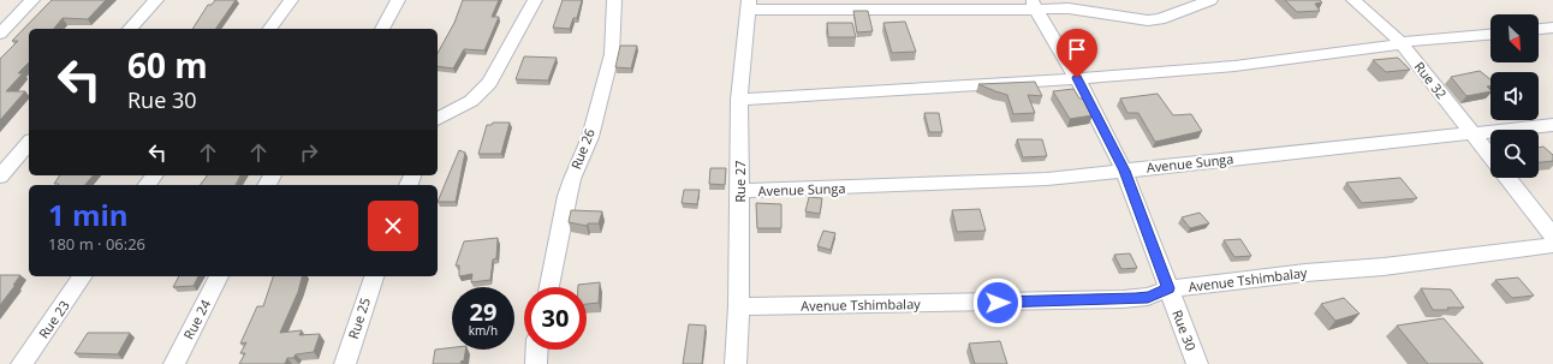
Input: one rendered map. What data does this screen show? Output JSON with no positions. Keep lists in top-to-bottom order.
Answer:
{
  "streets": {
    "street": [
      "Rue 32",
      "Rue 26",
      "Avenue Sunga",
      "Rue 27",
      "Avenue Tshimbalay",
      "Rue 25",
      "Rue 23",
      "Rue 24",
      "Rue 30"
    ]
  },
  "crossings": [
    ["Rue 32", "Avenue Sunga"],
    ["Avenue Sunga", "Rue 27"],
    ["Avenue Sunga", "Rue 30"],
    ["Rue 27", "Avenue Tshimbalay"],
    ["Avenue Tshimbalay", "Rue 30"]
  ],
  "north": "bottom right",
  "page": {
    "turn": ["60 m", "Rue 30"],
    "heading": ["1 min", "180 m · 06:26"],
    "speed": "29 km/h",
    "limit": "30"
  }
}
